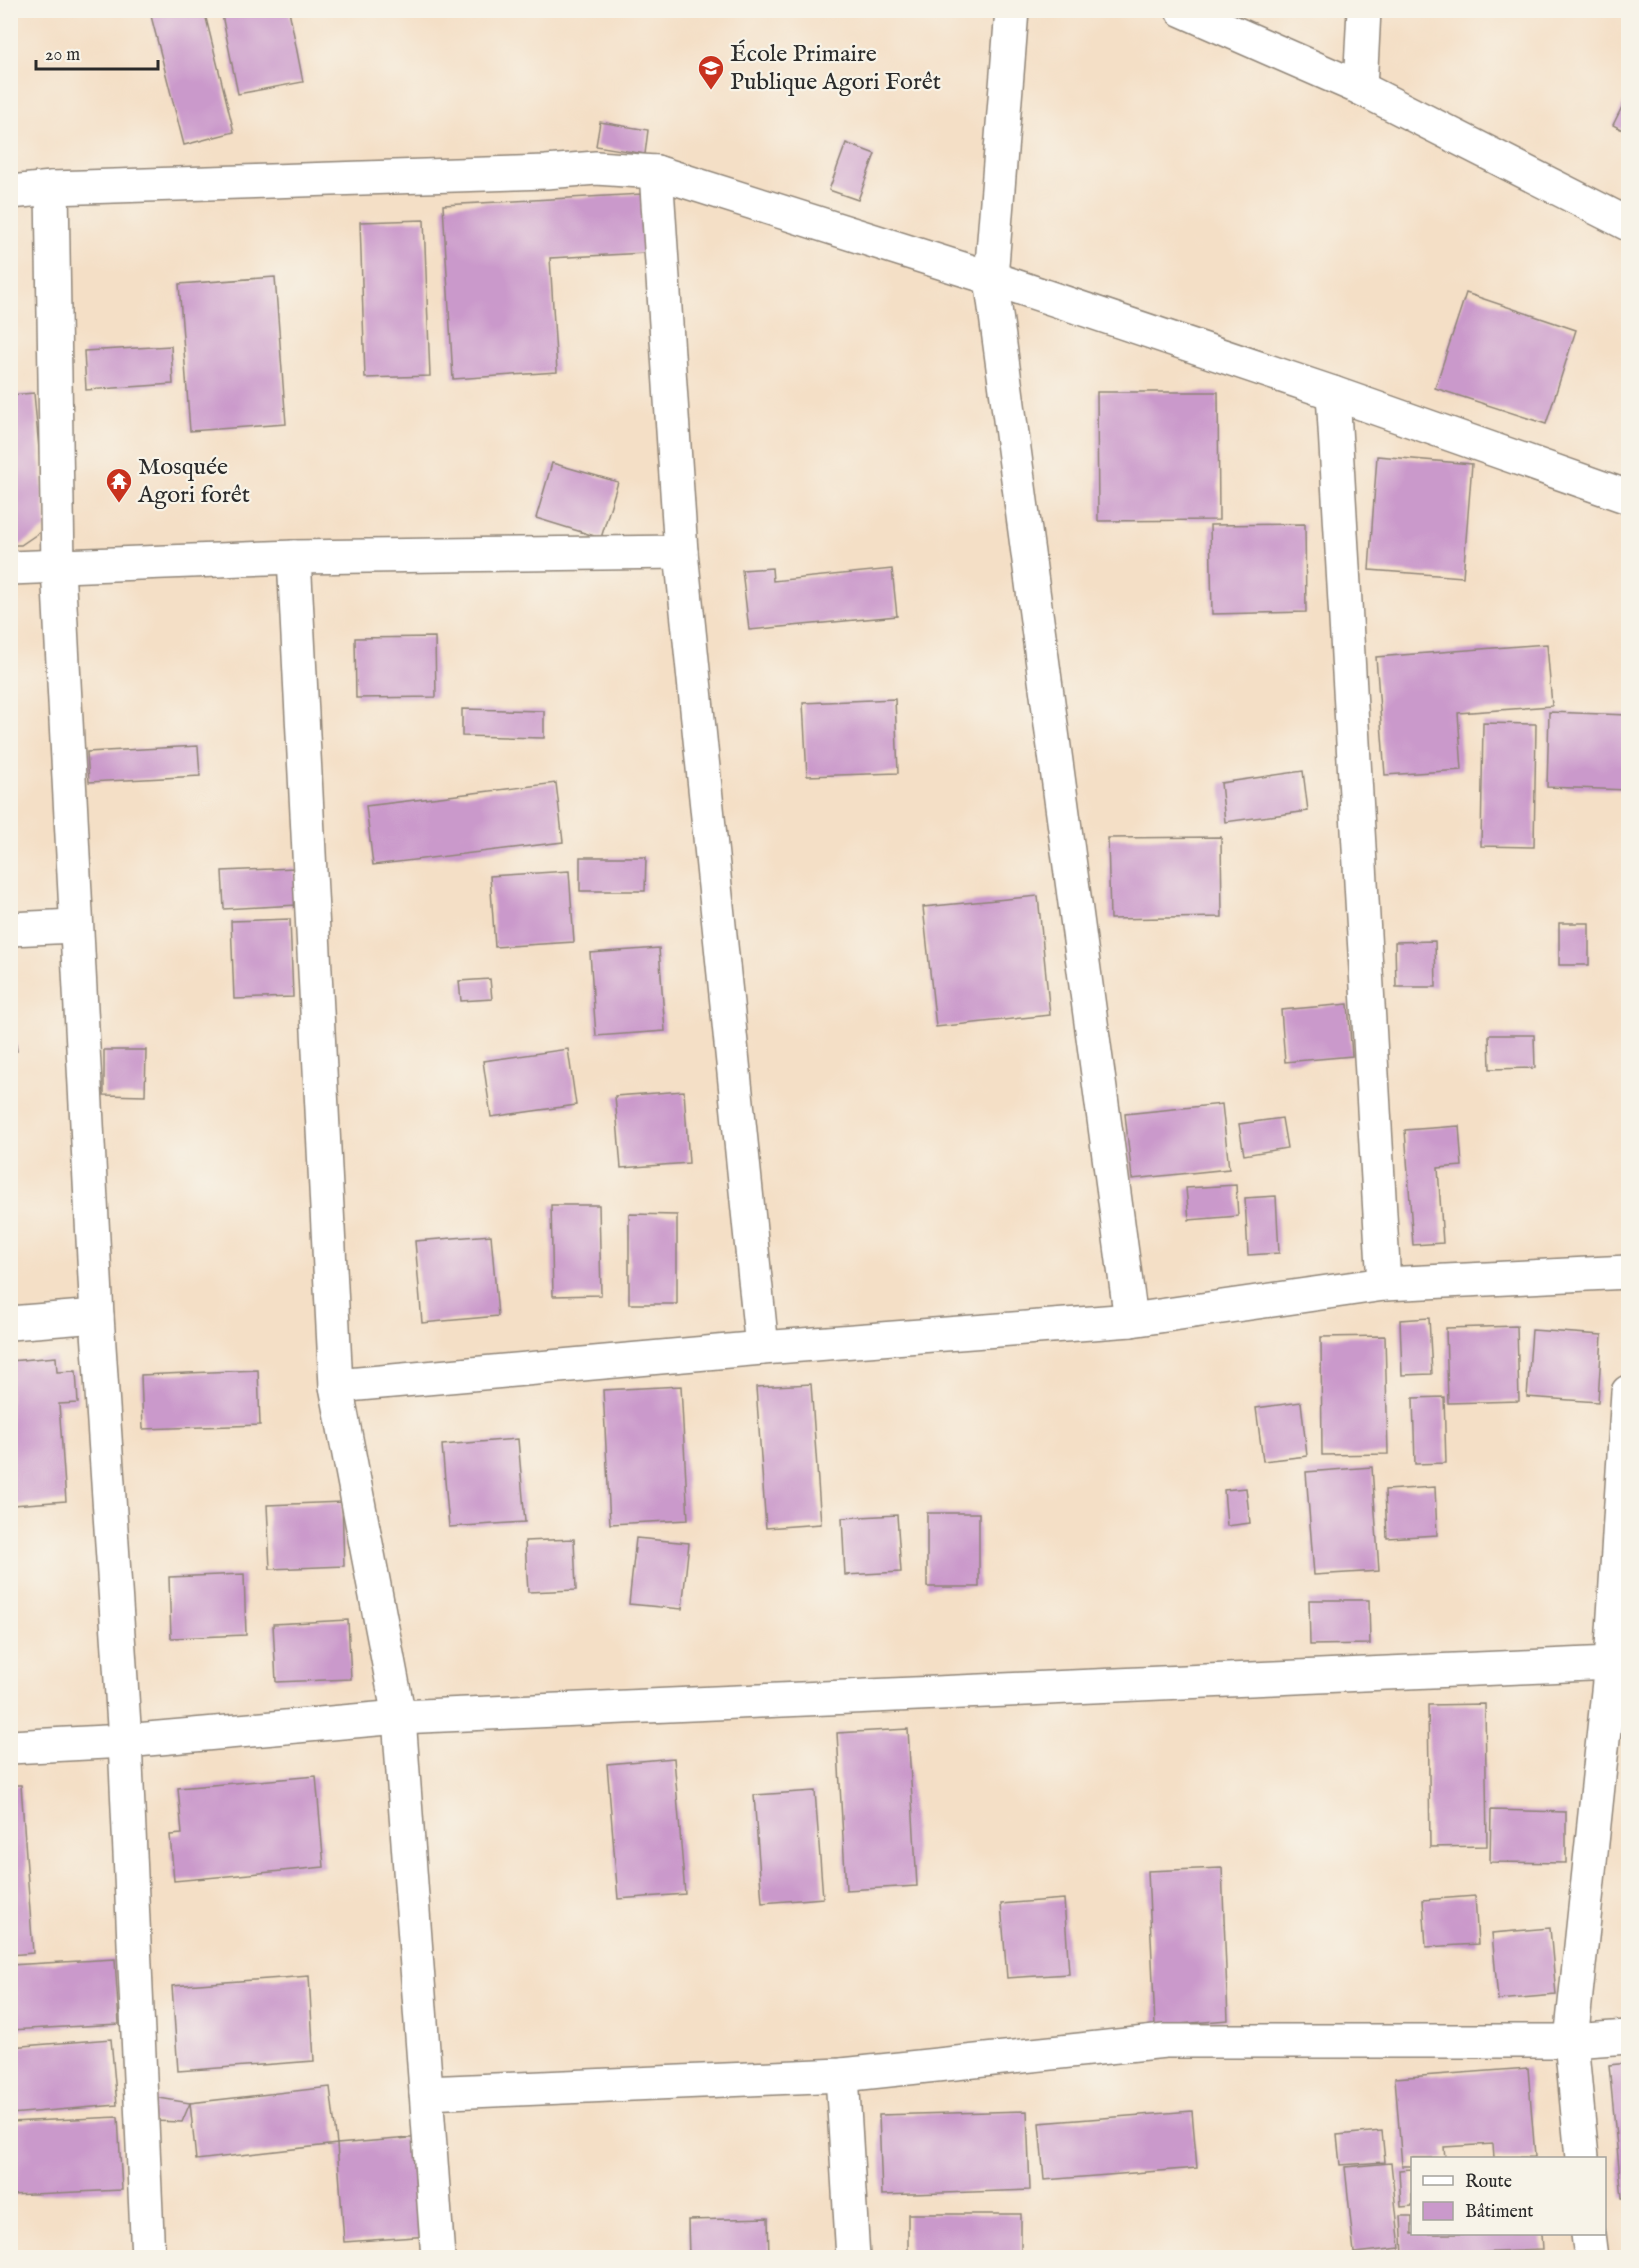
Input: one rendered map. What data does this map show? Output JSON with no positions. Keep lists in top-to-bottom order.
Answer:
{
  "places": {
    "school or university": ["École Primaire Publique Agori Forêt"],
    "temple": ["Mosquée Agori forêt"]
  },
  "legend": ["Route", "Bâtiment"],
  "scale_bar": "20 m"
}
